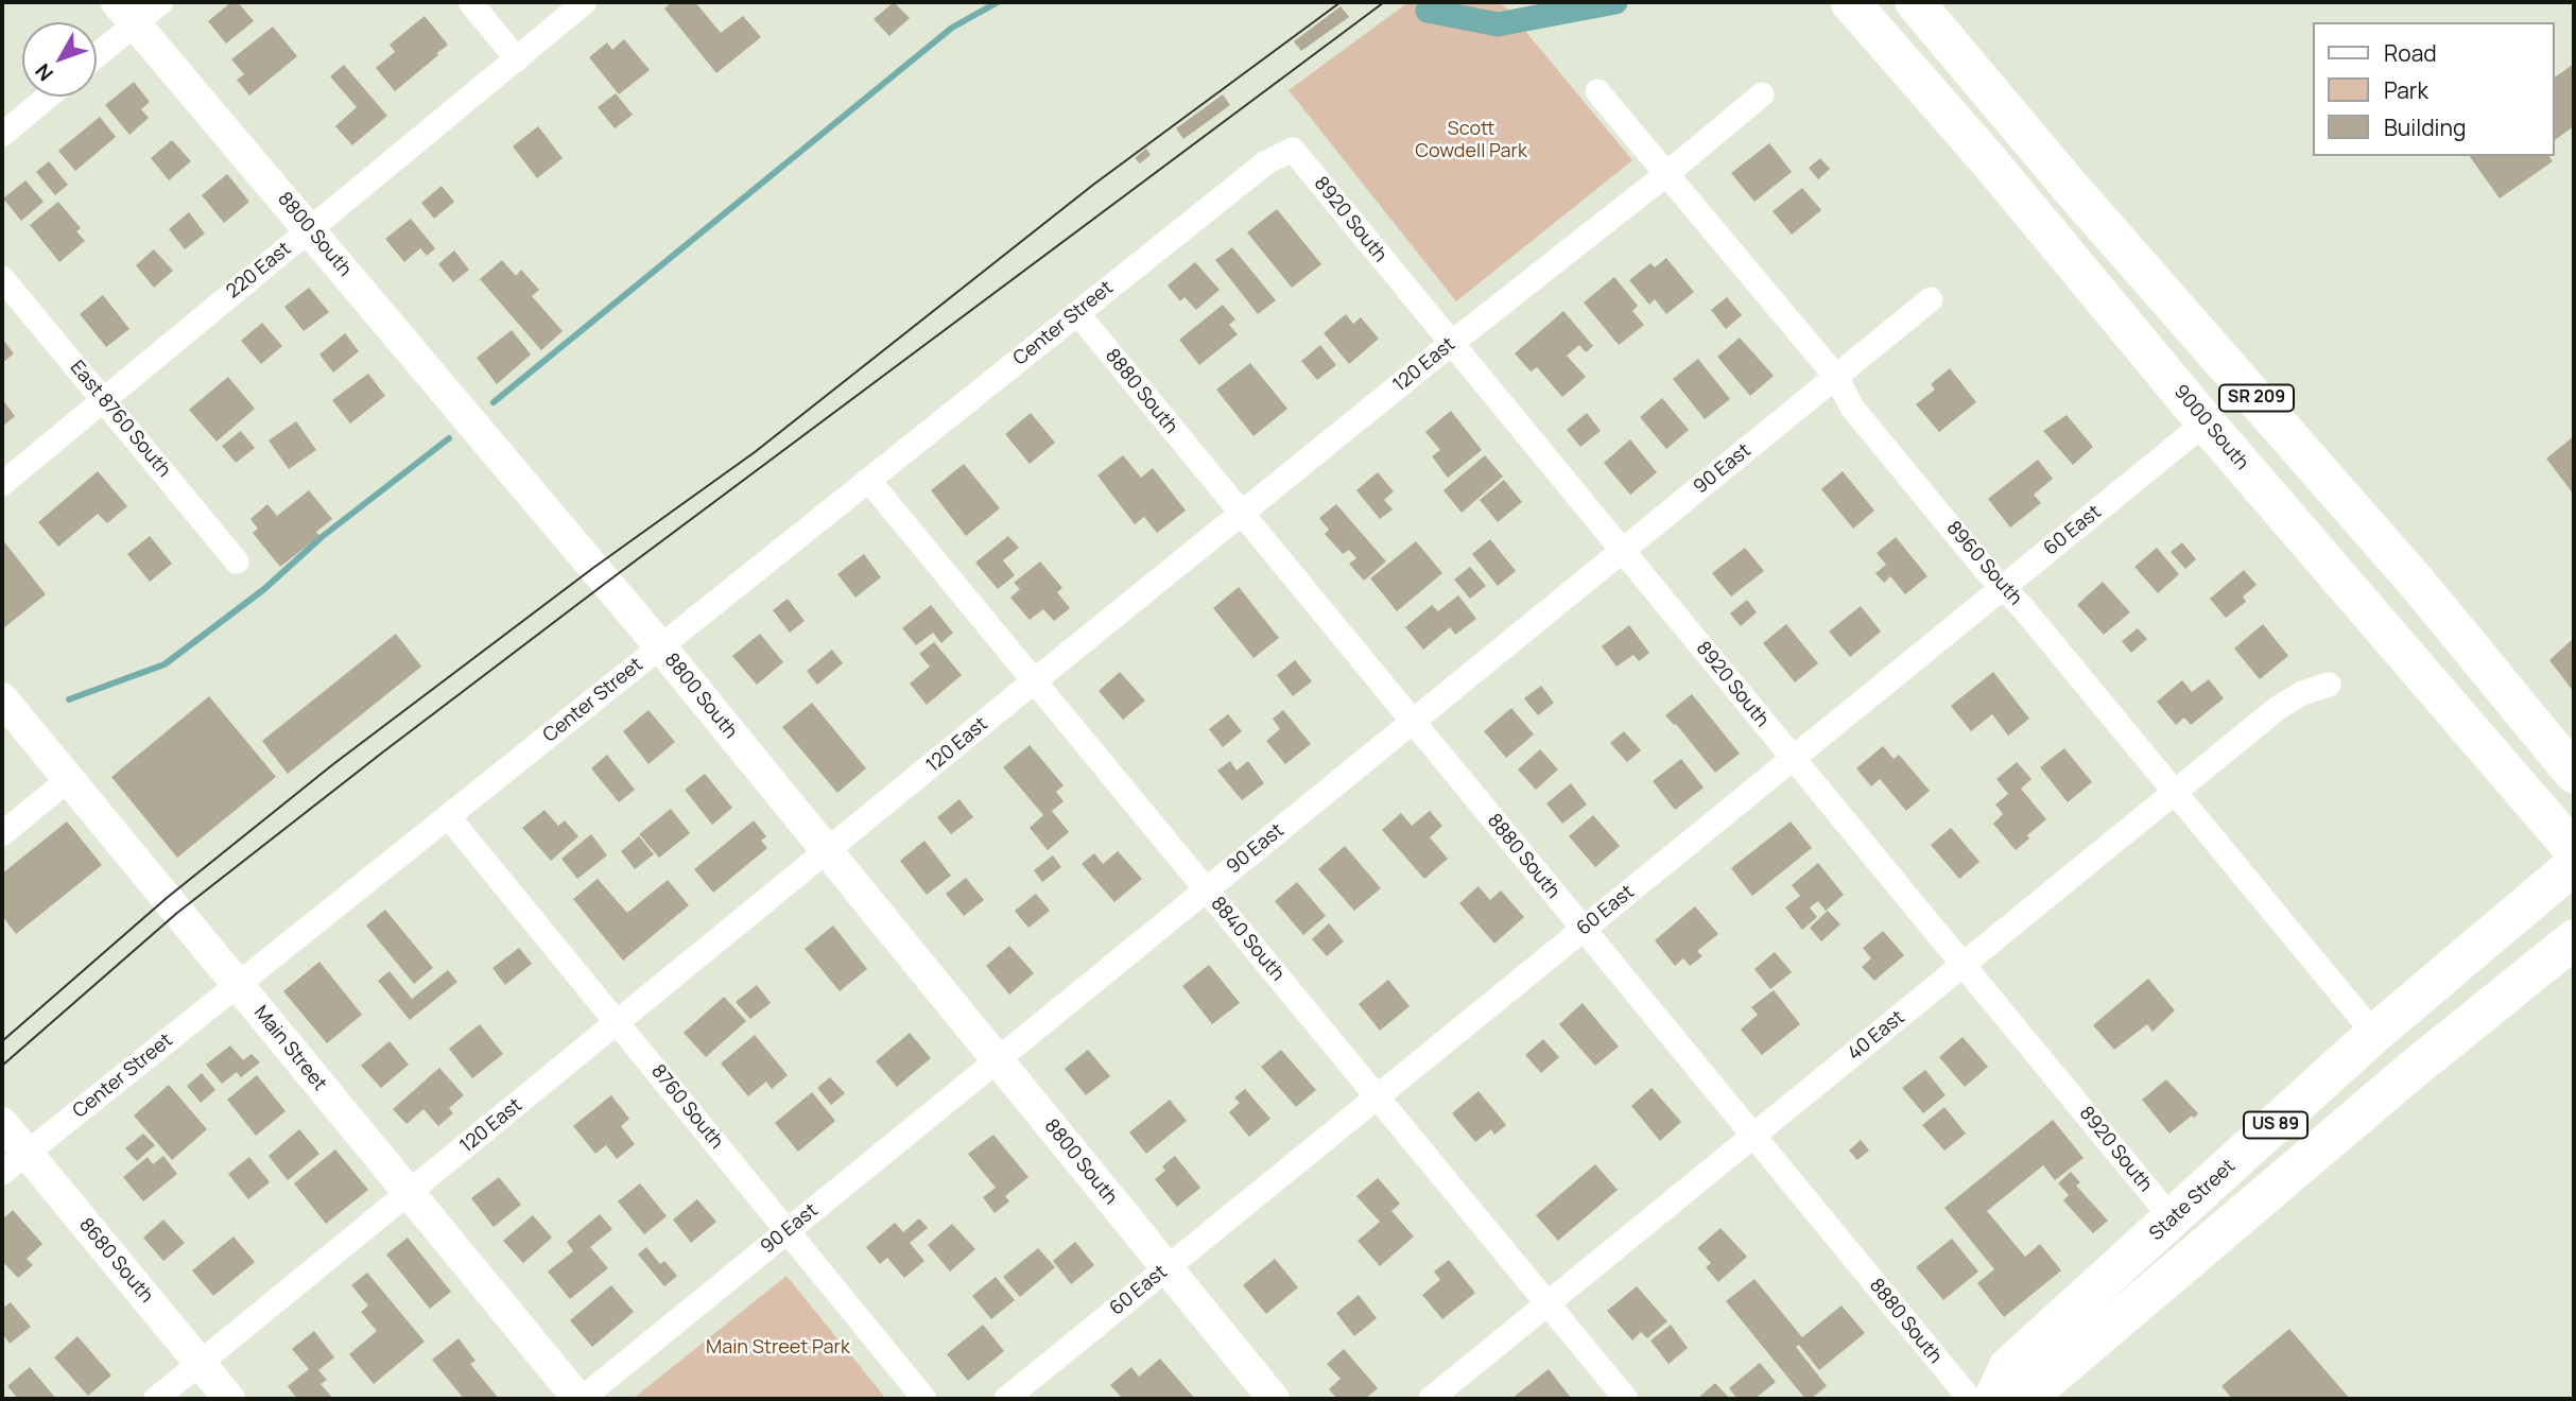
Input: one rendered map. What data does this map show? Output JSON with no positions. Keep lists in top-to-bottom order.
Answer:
{
  "streets": {
    "main road": [
      "SR 209",
      "9000 South",
      "US 89",
      "State Street"
    ],
    "street": [
      "8920 South",
      "8800 South",
      "220 East",
      "Center Street",
      "120 East",
      "8880 South",
      "East 8760 South",
      "90 East",
      "60 East",
      "8960 South",
      "8840 South",
      "40 East",
      "Main Street",
      "8760 South",
      "8680 South"
    ]
  },
  "crossings": [
    ["8920 South", "Center Street"],
    ["8920 South", "120 East"],
    ["8920 South", "90 East"],
    ["8920 South", "60 East"],
    ["8920 South", "40 East"],
    ["8920 South", "State Street"],
    ["8800 South", "220 East"],
    ["8800 South", "Center Street"],
    ["8800 South", "120 East"],
    ["8800 South", "90 East"],
    ["8800 South", "60 East"],
    ["220 East", "East 8760 South"],
    ["Center Street", "8880 South"],
    ["Center Street", "8840 South"],
    ["Center Street", "Main Street"],
    ["Center Street", "8760 South"],
    ["Center Street", "8680 South"],
    ["120 East", "8880 South"],
    ["120 East", "8960 South"],
    ["120 East", "8840 South"],
    ["120 East", "Main Street"],
    ["120 East", "8760 South"],
    ["120 East", "8680 South"],
    ["8880 South", "90 East"],
    ["8880 South", "60 East"],
    ["8880 South", "40 East"],
    ["9000 South", "60 East"],
    ["90 East", "8960 South"],
    ["90 East", "8840 South"],
    ["90 East", "Main Street"],
    ["90 East", "8760 South"],
    ["60 East", "8960 South"],
    ["60 East", "8840 South"],
    ["8960 South", "40 East"],
    ["8960 South", "State Street"],
    ["8840 South", "40 East"]
  ],
  "parks": ["Scott Cowdell Park", "Main Street Park"],
  "legend": ["Road", "Park", "Building"],
  "north": "bottom left"
}
